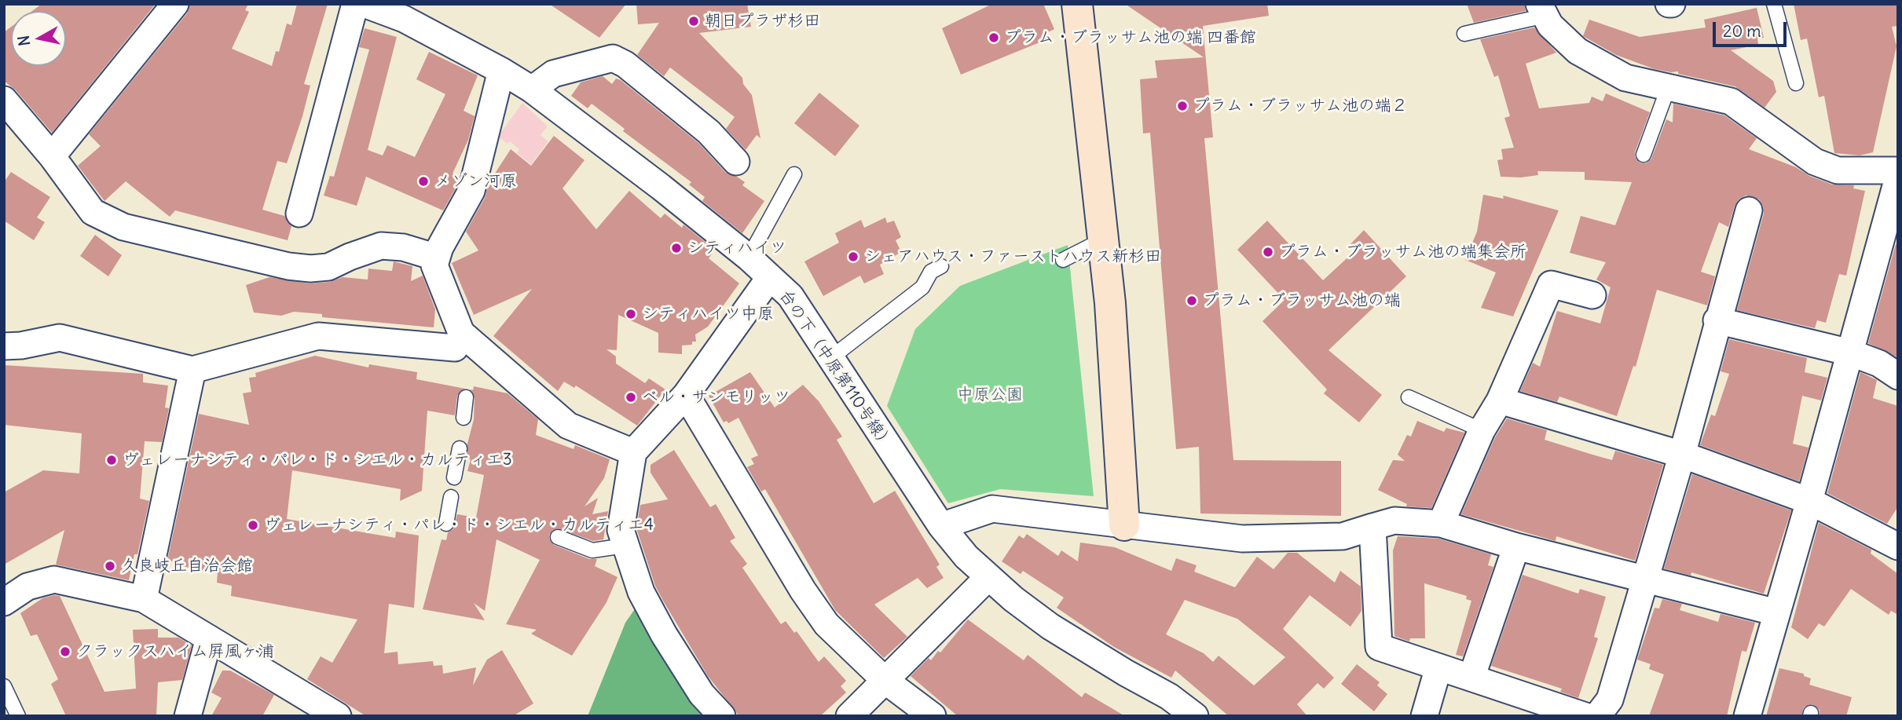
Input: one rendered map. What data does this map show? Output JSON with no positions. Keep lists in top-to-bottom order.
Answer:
{
  "streets": {
    "street": ["台の下（中原第110号線）"]
  },
  "parks": ["中原公園"],
  "places": [
    "朝日プラザ杉田",
    "プラム・ブラッサム池の端 四番館",
    "プラム・ブラッサム池の端２",
    "メゾン河原",
    "シティハイツ",
    "プラム・ブラッサム池の端集会所",
    "シェアハウス・ファーストハウス新杉田",
    "プラム・ブラッサム池の端",
    "シティハイツ中原",
    "ベル・サンモリッツ",
    "ヴェレーナシティ・パレ・ド・シエル・カルティエ3",
    "ヴェレーナシティ・パレ・ド・シエル・カルティエ4",
    "久良岐丘自治会館",
    "クラックスハイム屛風ヶ浦"
  ],
  "scale_bar": "20 m",
  "north": "left"
}
